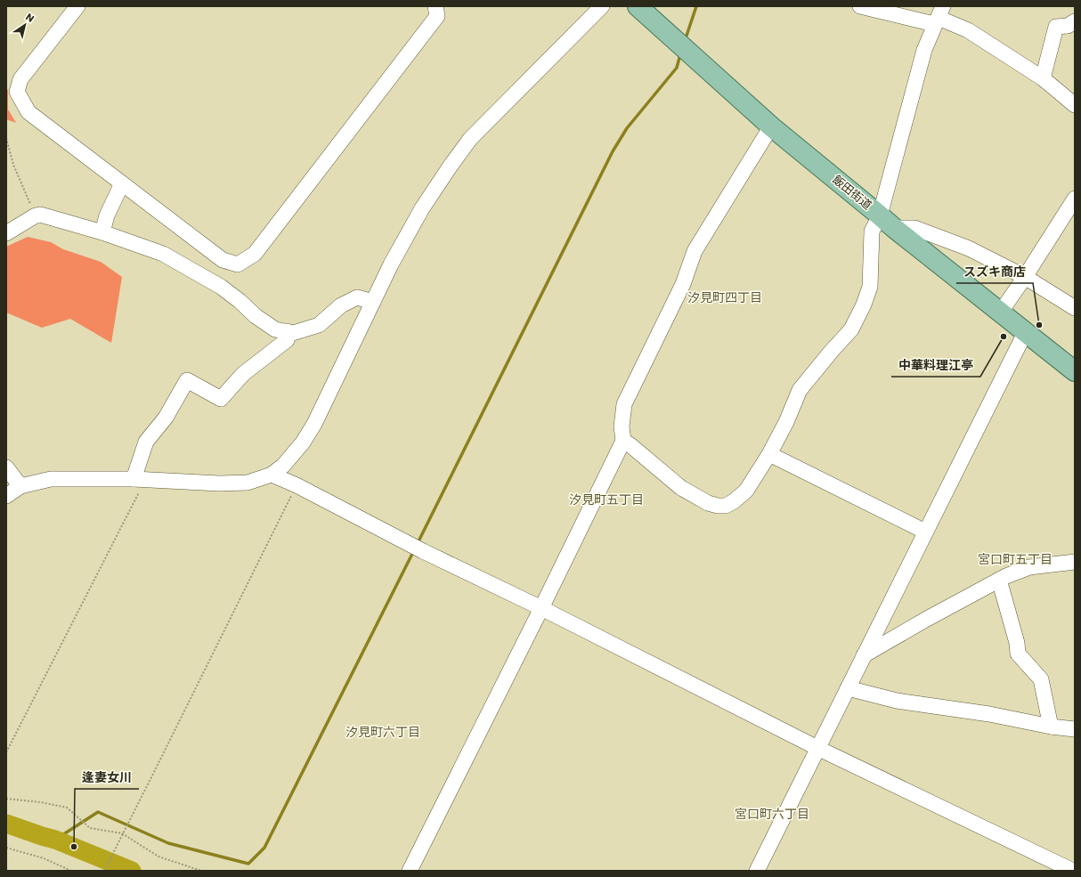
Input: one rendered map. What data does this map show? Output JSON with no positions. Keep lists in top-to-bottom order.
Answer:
{
  "streets": {
    "main road": ["飯田街道"]
  },
  "districts": [
    "汐見町四丁目",
    "汐見町五丁目",
    "宮口町五丁目",
    "汐見町六丁目",
    "宮口町六丁目"
  ],
  "places": ["スズキ商店", "中華料理江亭", "逢妻女川"],
  "north": "top right"
}
